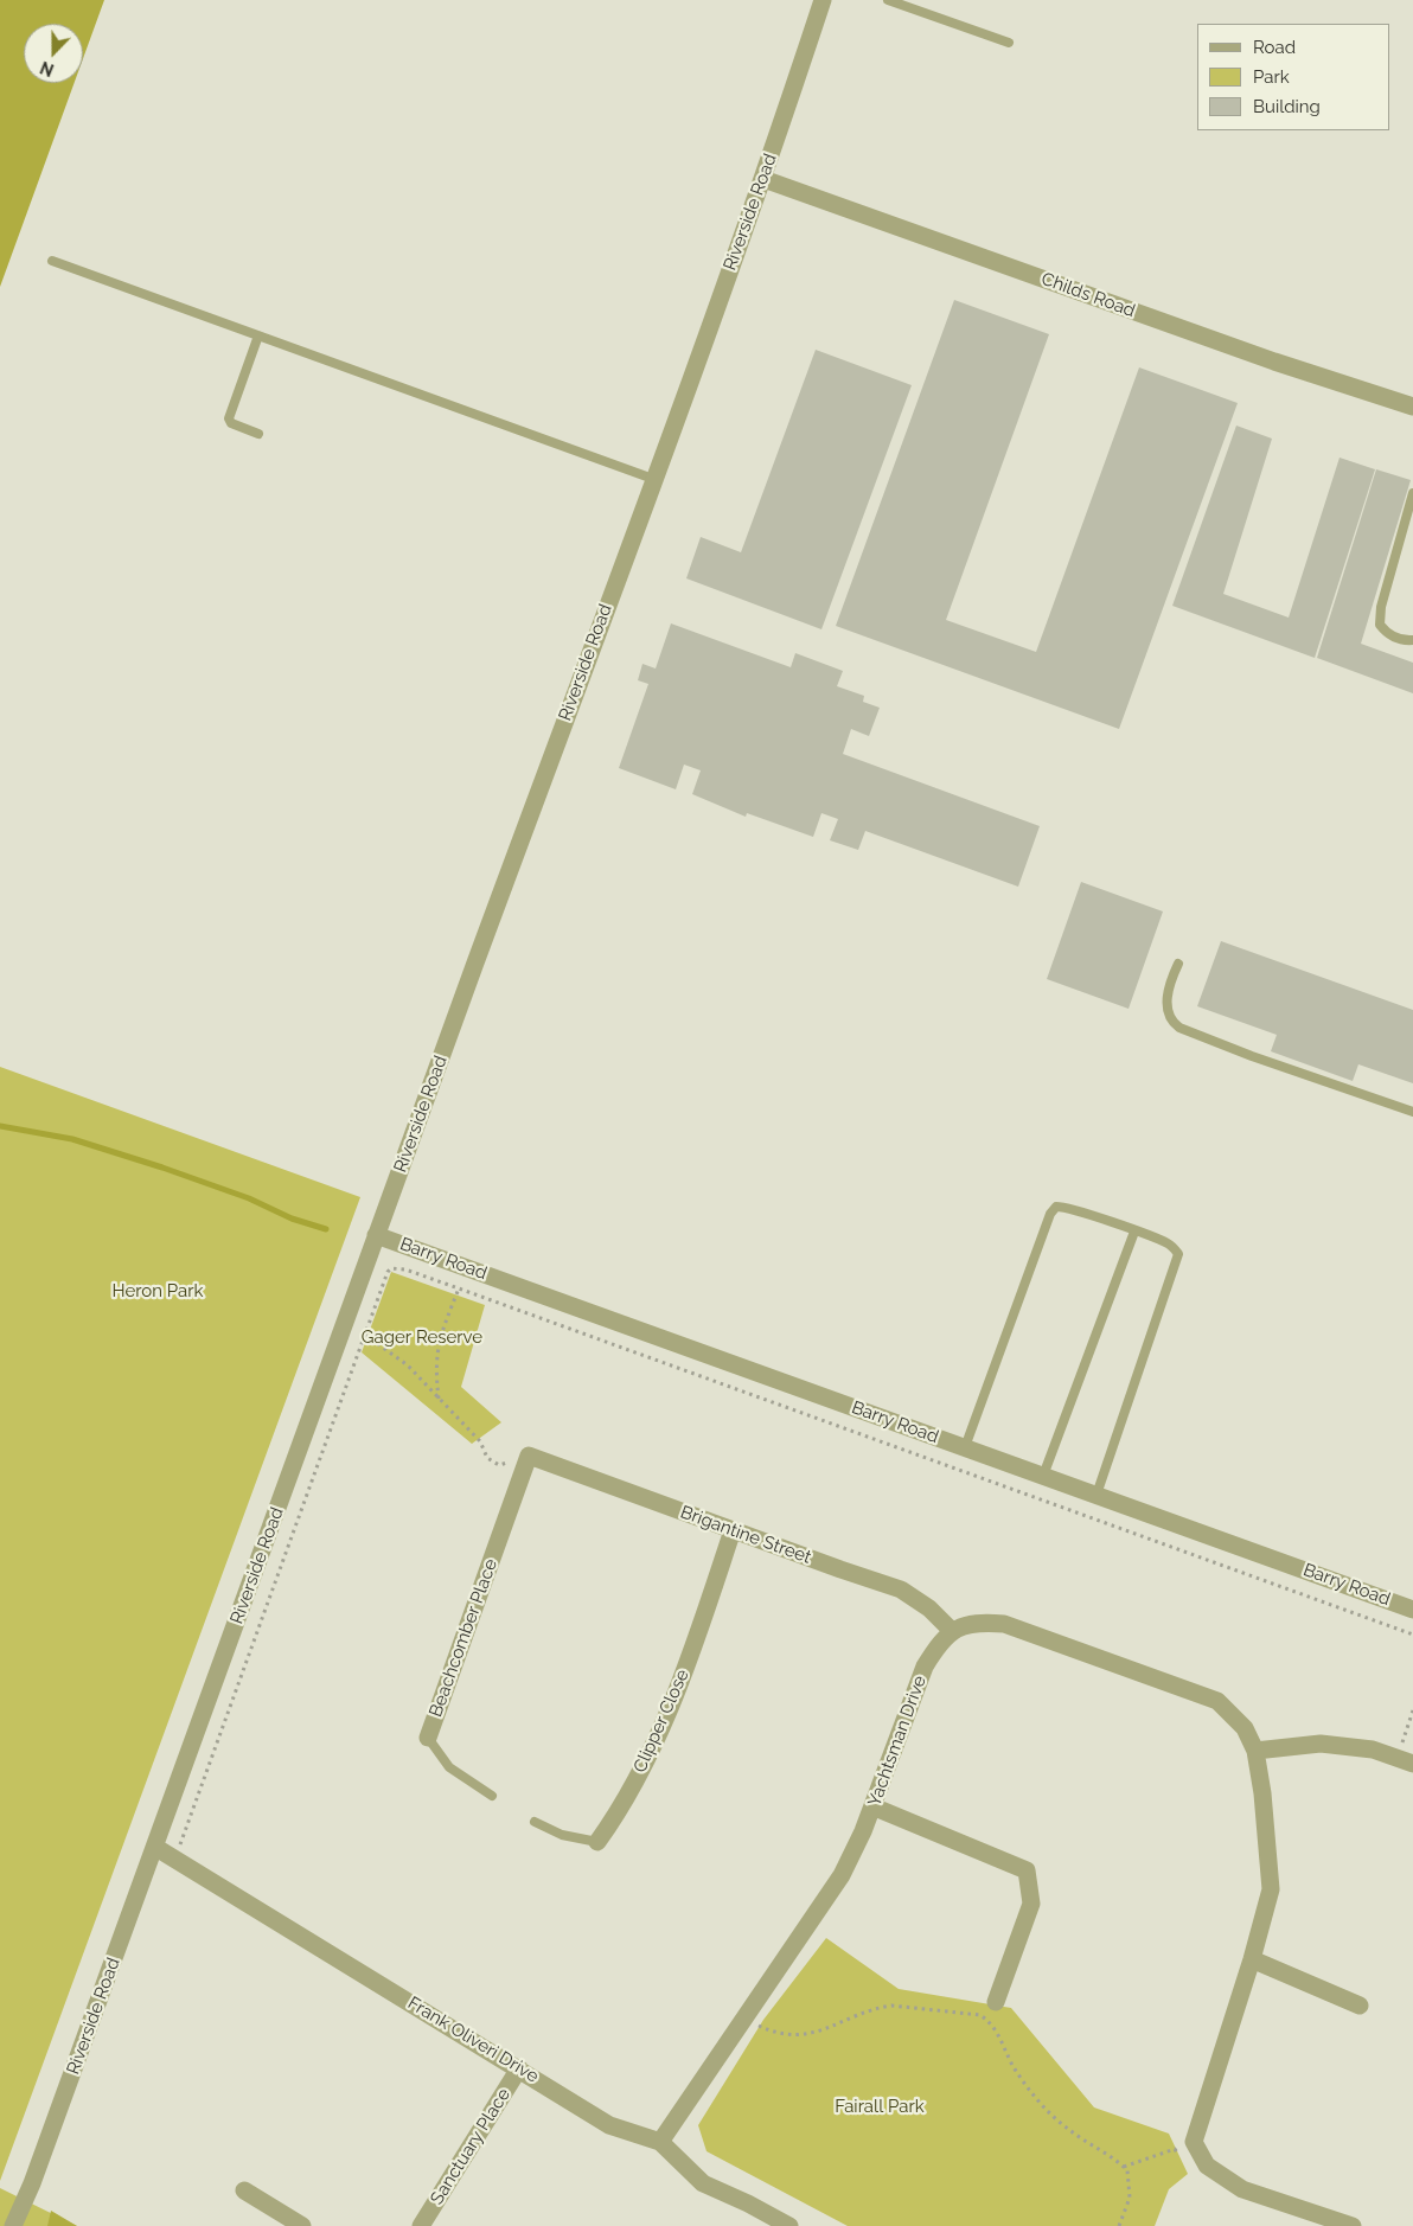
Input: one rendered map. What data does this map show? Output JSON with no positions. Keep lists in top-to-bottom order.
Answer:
{
  "streets": {
    "street": [
      "Riverside Road",
      "Childs Road",
      "Barry Road",
      "Brigantine Street",
      "Beachcomber Place",
      "Clipper Close",
      "Yachtsman Drive",
      "Frank Oliveri Drive",
      "Sanctuary Place"
    ]
  },
  "crossings": [
    ["Riverside Road", "Childs Road"],
    ["Riverside Road", "Barry Road"],
    ["Riverside Road", "Frank Oliveri Drive"],
    ["Brigantine Street", "Beachcomber Place"],
    ["Brigantine Street", "Clipper Close"],
    ["Brigantine Street", "Yachtsman Drive"],
    ["Yachtsman Drive", "Frank Oliveri Drive"],
    ["Frank Oliveri Drive", "Sanctuary Place"]
  ],
  "parks": ["Heron Park", "Gager Reserve", "Fairall Park"],
  "legend": ["Road", "Park", "Building"],
  "north": "bottom"
}
